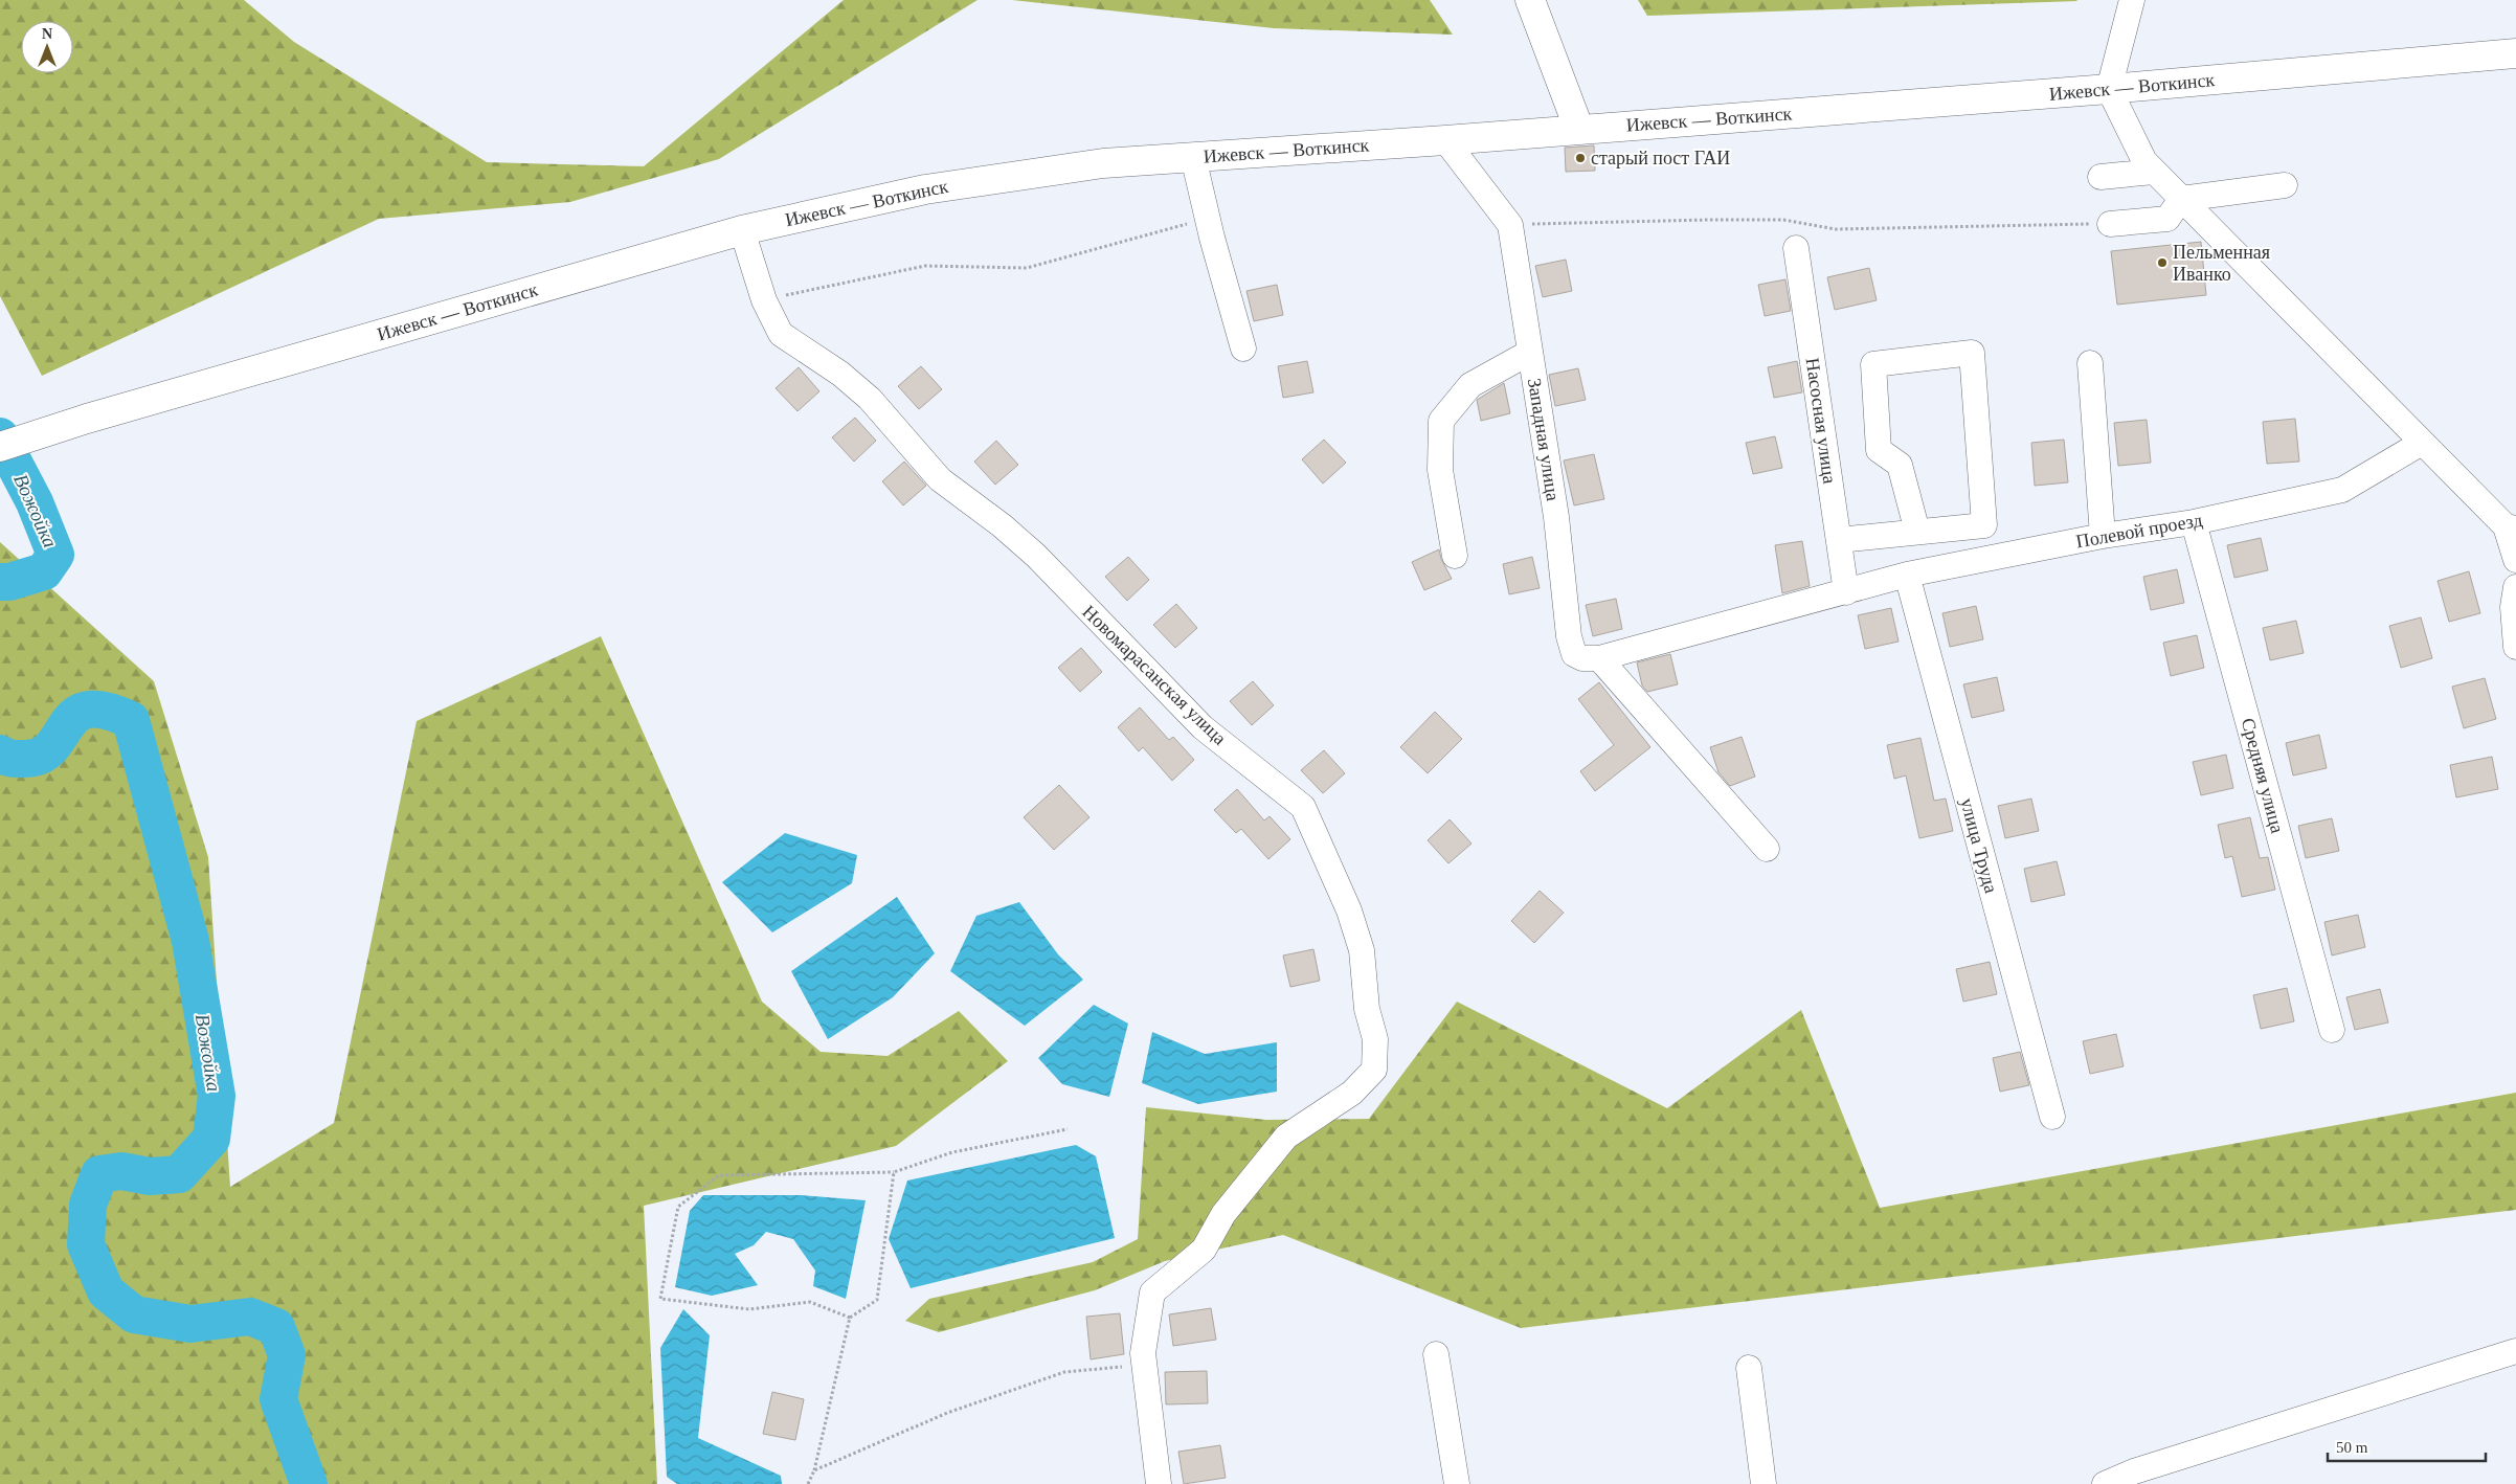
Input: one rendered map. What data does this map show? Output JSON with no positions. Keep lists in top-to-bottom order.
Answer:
{
  "streets": {
    "main road": ["Ижевск — Воткинск"],
    "street": [
      "Насосная улица",
      "Западная улица",
      "Полевой проезд",
      "Новомарасанская улица",
      "Средняя улица",
      "улица Труда"
    ]
  },
  "crossings": [
    ["Ижевск — Воткинск", "Новомарасанская улица"],
    ["Насосная улица", "Полевой проезд"],
    ["Западная улица", "Полевой проезд"],
    ["Полевой проезд", "Средняя улица"],
    ["Полевой проезд", "улица Труда"]
  ],
  "water": ["Вожойка"],
  "places": ["старый пост ГАИ", "Пельменная Иванко"],
  "scale_bar": "50 m",
  "north": "top"
}
